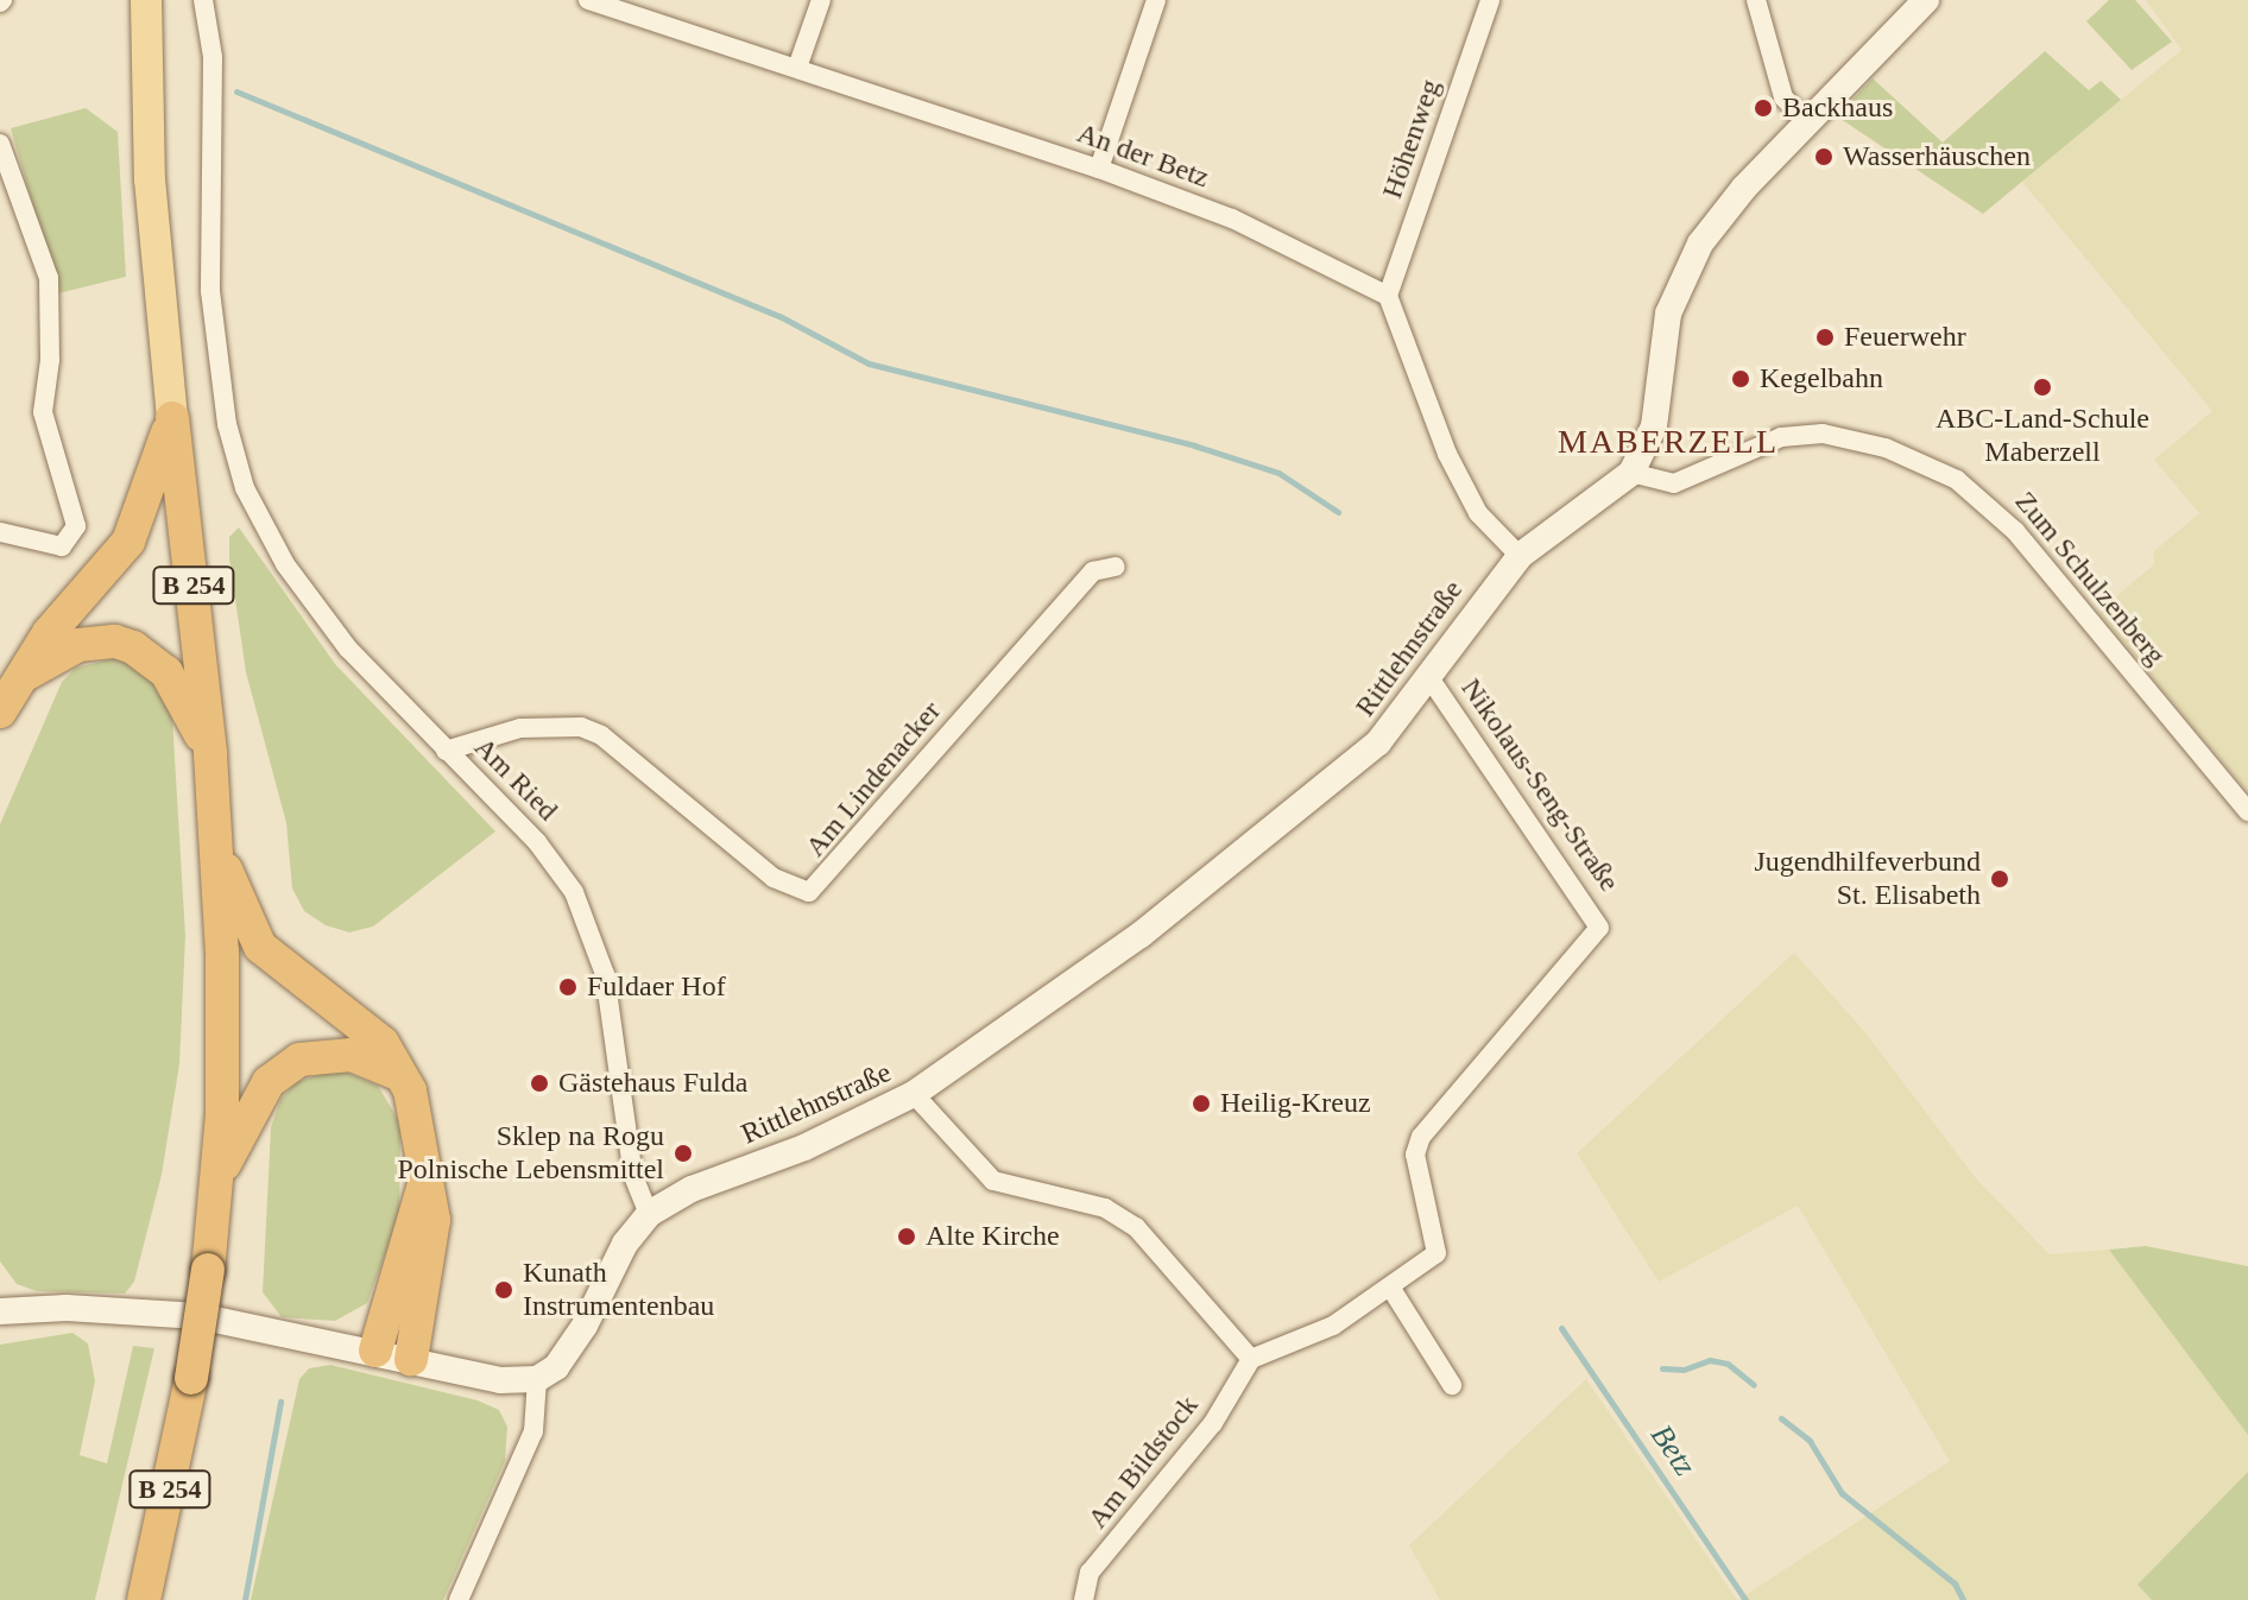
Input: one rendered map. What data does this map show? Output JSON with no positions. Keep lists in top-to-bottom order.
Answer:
{
  "streets": {
    "highway": ["B 254"],
    "street": [
      "Höhenweg",
      "An der Betz",
      "Zum Schulzenberg",
      "Rittlehnstraße",
      "Am Ried",
      "Am Lindenacker",
      "Nikolaus-Seng-Straße",
      "Am Bildstock"
    ]
  },
  "crossings": [
    ["Höhenweg", "An der Betz"],
    ["Zum Schulzenberg", "Rittlehnstraße"],
    ["Rittlehnstraße", "Am Ried"],
    ["Rittlehnstraße", "Nikolaus-Seng-Straße"],
    ["Am Ried", "Am Lindenacker"],
    ["Nikolaus-Seng-Straße", "Am Bildstock"]
  ],
  "districts": ["MABERZELL"],
  "water": ["Betz"],
  "places": [
    "Backhaus",
    "Wasserhäuschen",
    "Feuerwehr",
    "Kegelbahn",
    "ABC-Land-Schule Maberzell",
    "Jugendhilfeverbund St. Elisabeth",
    "Fuldaer Hof",
    "Gästehaus Fulda",
    "Heilig-Kreuz",
    "Sklep na Rogu Polnische Lebensmittel",
    "Alte Kirche",
    "Kunath Instrumentenbau"
  ]
}
